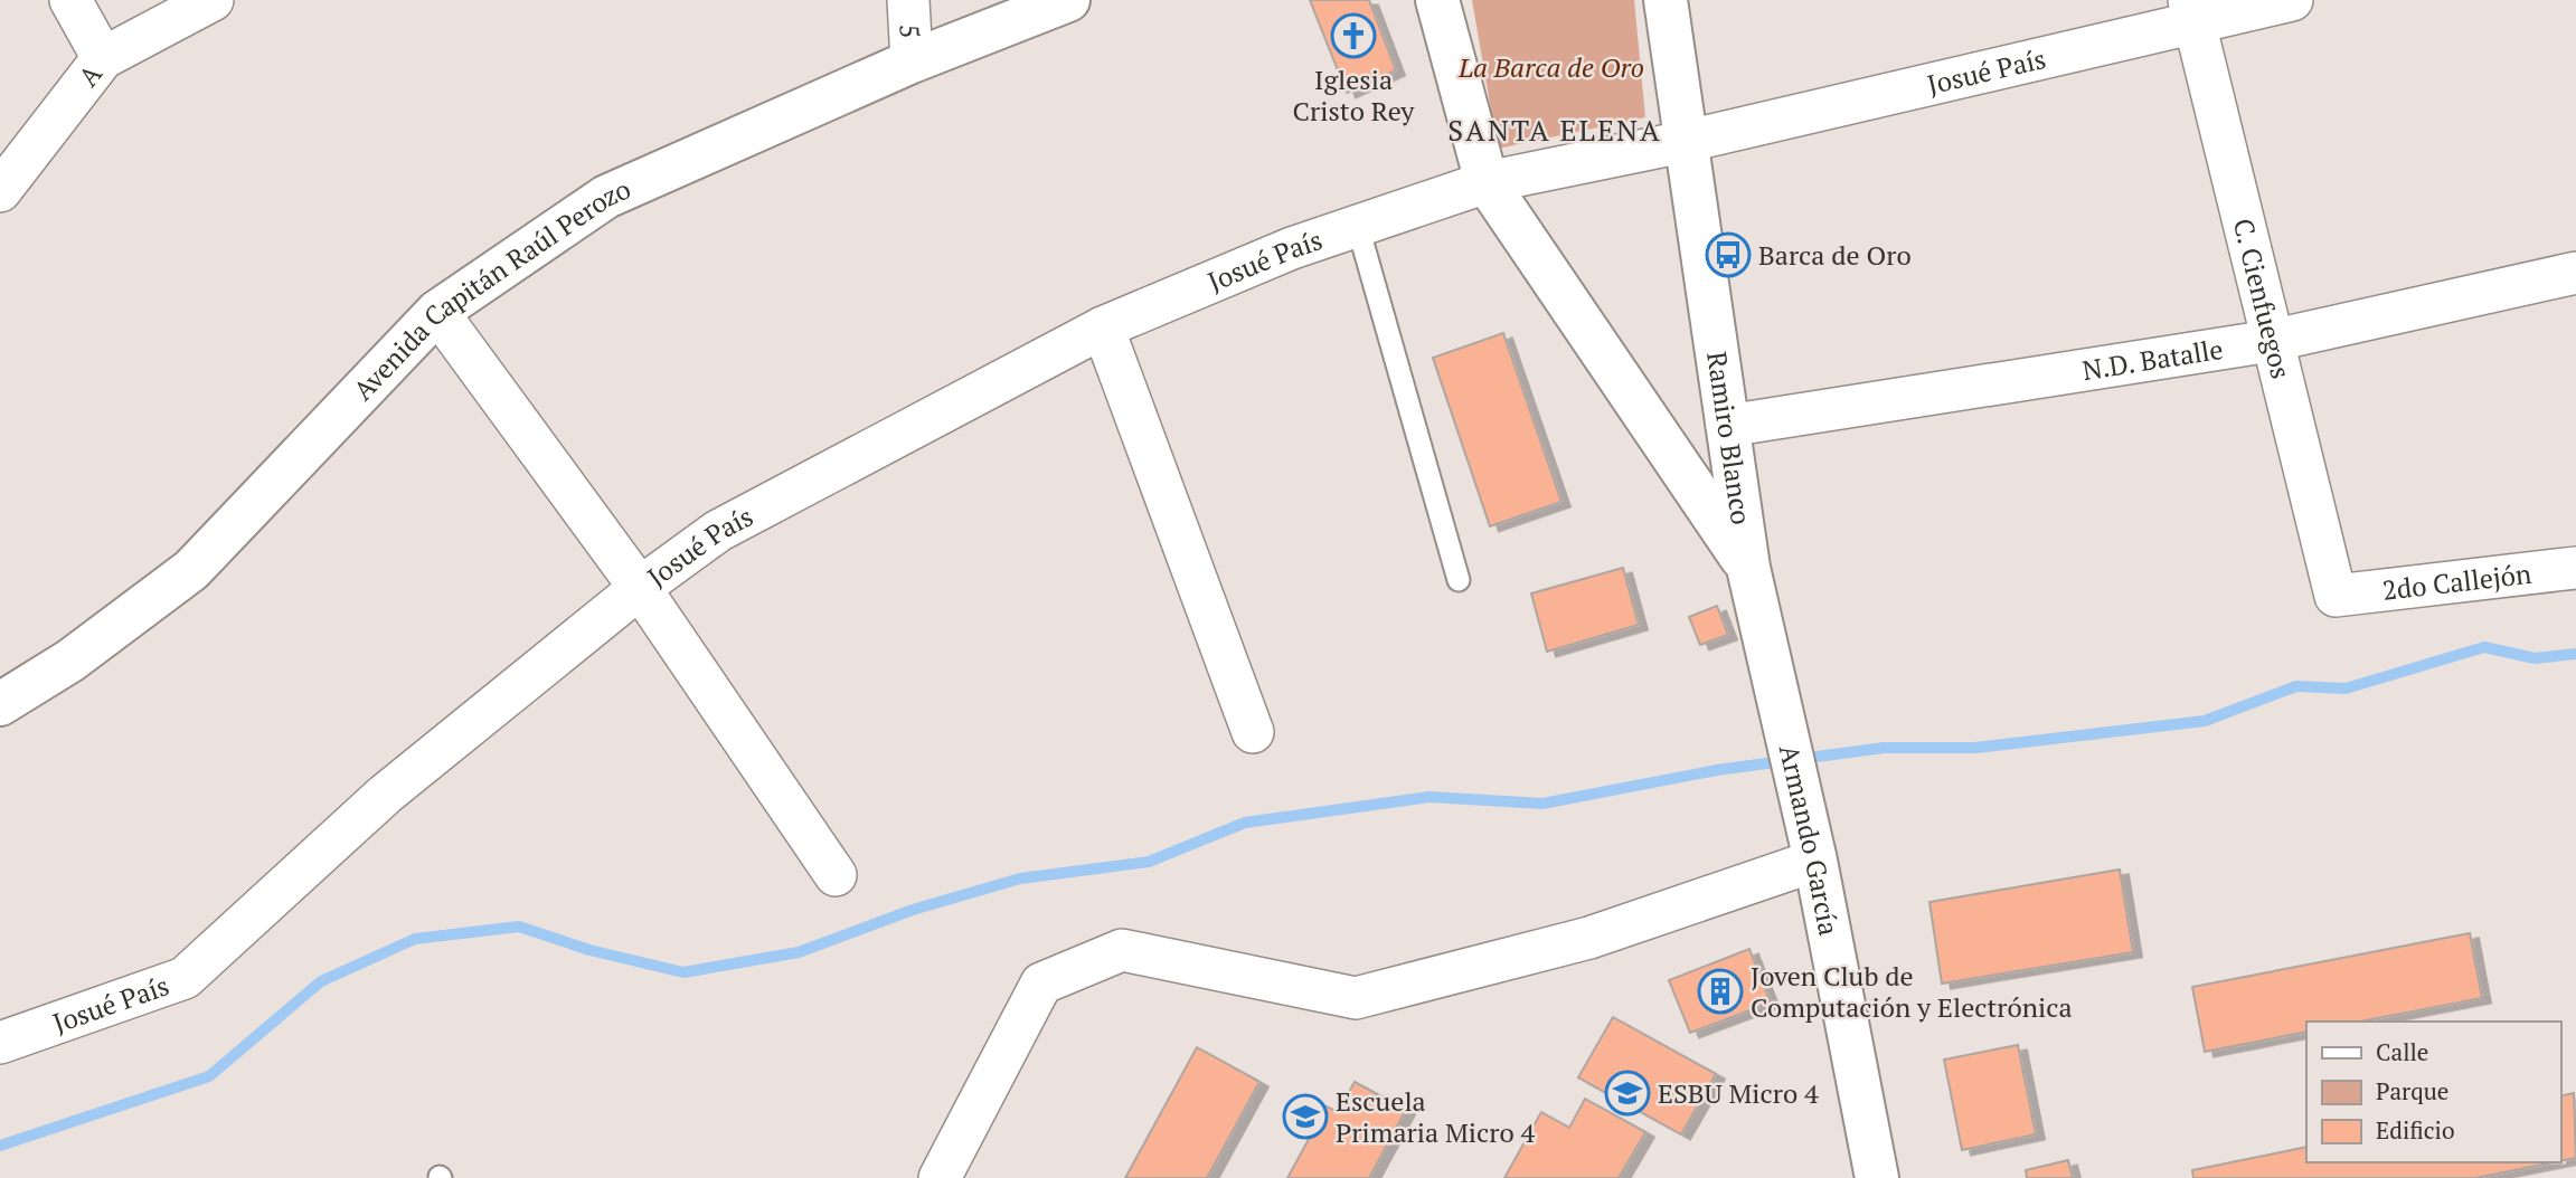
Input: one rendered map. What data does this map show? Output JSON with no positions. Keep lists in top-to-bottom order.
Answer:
{
  "streets": {
    "main road": ["Avenida Capitán Raúl Perozo", "Ramiro Blanco", "Armando García"],
    "street": [
      "5",
      "Josué País",
      "A",
      "C. Cienfuegos",
      "N.D. Batalle",
      "2do Callejón"
    ]
  },
  "crossings": [
    ["5", "Avenida Capitán Raúl Perozo"],
    ["Josué País", "C. Cienfuegos"],
    ["Josué País", "Ramiro Blanco"],
    ["C. Cienfuegos", "N.D. Batalle"],
    ["C. Cienfuegos", "2do Callejón"],
    ["N.D. Batalle", "Ramiro Blanco"],
    ["Ramiro Blanco", "Armando García"]
  ],
  "districts": ["SANTA ELENA"],
  "parks": ["La Barca de Oro"],
  "places": {
    "church": ["Iglesia Cristo Rey"],
    "bus stop": ["Barca de Oro"],
    "building": ["Joven Club de Computación y Electrónica"],
    "school or university": ["ESBU Micro 4", "Escuela Primaria Micro 4"]
  },
  "legend": ["Calle", "Parque", "Edificio"]
}
